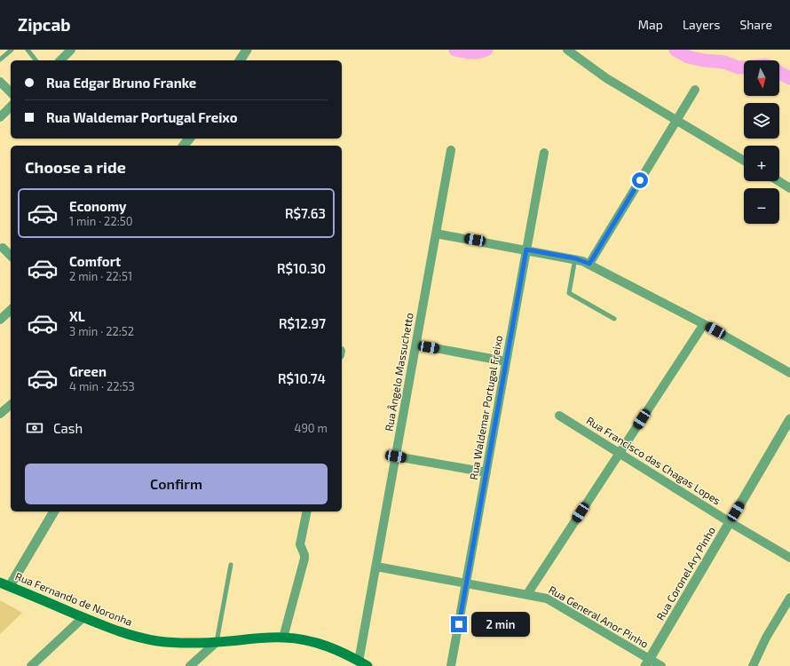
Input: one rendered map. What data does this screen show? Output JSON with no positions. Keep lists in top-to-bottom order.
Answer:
{
  "streets": {
    "main road": ["Rua Fernando de Noronha"],
    "street": [
      "Rua Ângelo Massuchetto",
      "Rua Waldemar Portugal Freixo",
      "Rua Francisco das Chagas Lopes",
      "Rua Coronel Ary Pinho",
      "Rua General Anor Pinho"
    ]
  },
  "crossings": [
    ["Rua Ângelo Massuchetto", "Rua Fernando de Noronha"],
    ["Rua Ângelo Massuchetto", "Rua General Anor Pinho"],
    ["Rua Waldemar Portugal Freixo", "Rua General Anor Pinho"],
    ["Rua Francisco das Chagas Lopes", "Rua Coronel Ary Pinho"],
    ["Rua Coronel Ary Pinho", "Rua General Anor Pinho"]
  ],
  "north": "bottom",
  "page": {
    "header": "Zipcab",
    "nav": ["Map", "Layers", "Share"],
    "map_buttons": ["+", "−"],
    "banner": ["Rua Edgar Bruno Franke", "Rua Waldemar Portugal Freixo"],
    "heading": "Choose a ride",
    "list": [
      {
        "name": "Economy",
        "note": "1 min · 22:50",
        "value": "R$7.63"
      },
      {
        "name": "Comfort",
        "note": "2 min · 22:51",
        "value": "R$10.30"
      },
      {
        "name": "XL",
        "note": "3 min · 22:52",
        "value": "R$12.97"
      },
      {
        "name": "Green",
        "note": "4 min · 22:53",
        "value": "R$10.74"
      }
    ],
    "pay": ["Cash", "490 m"],
    "buttons": "Confirm",
    "bubble": "2 min"
  }
}
